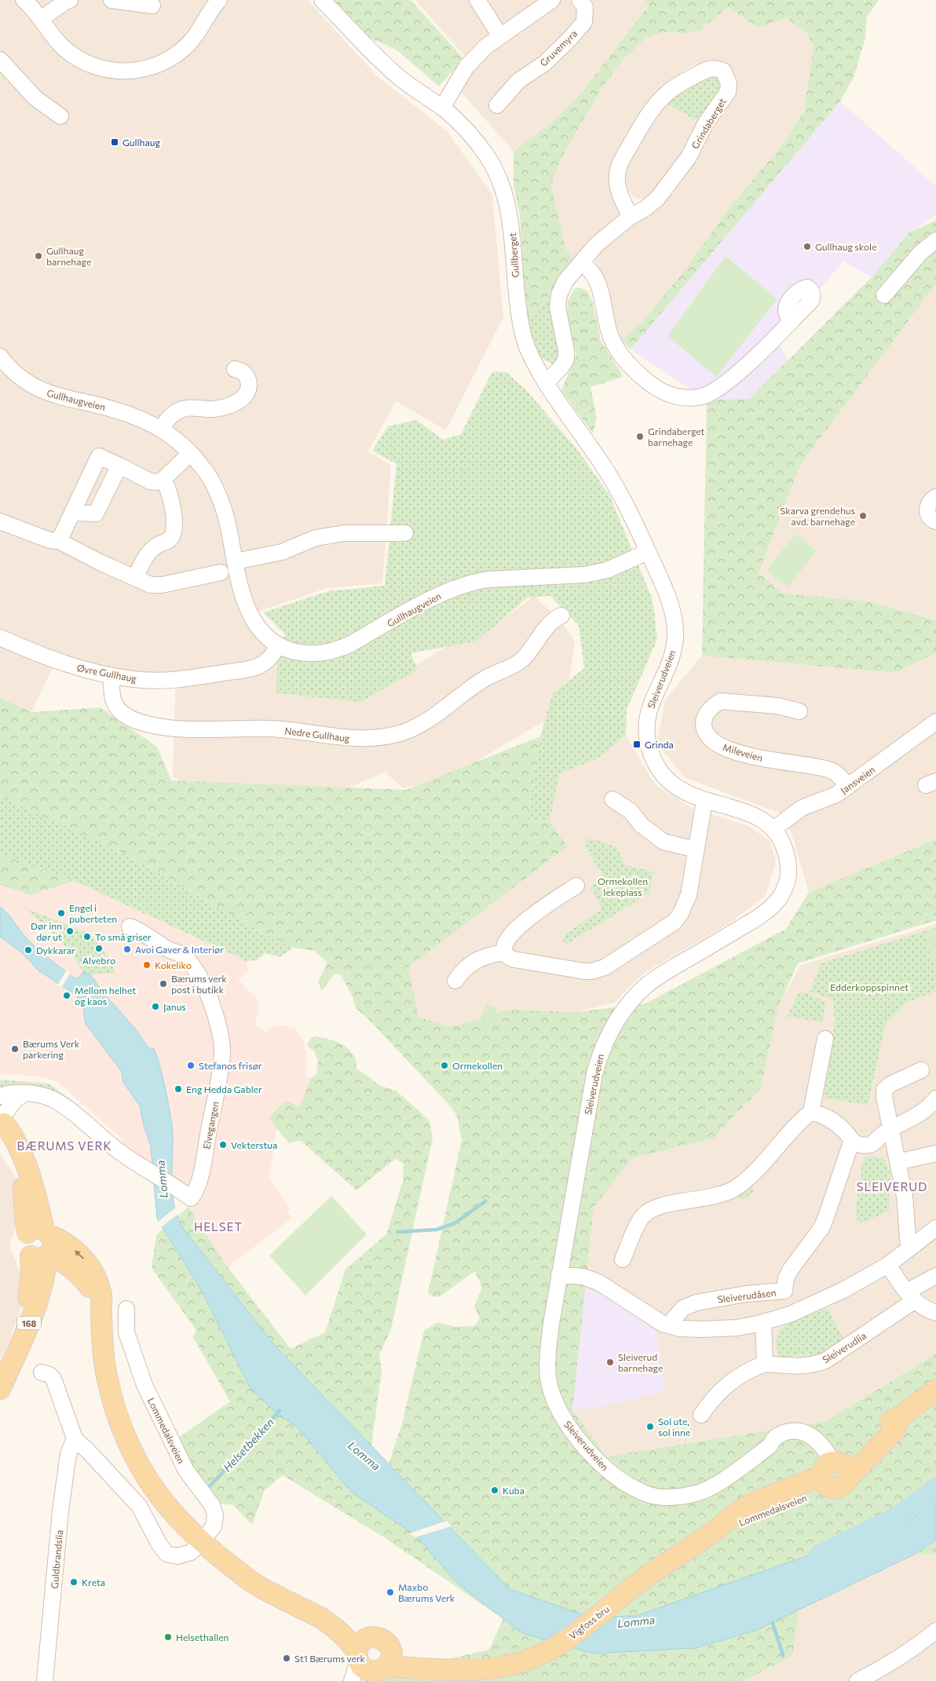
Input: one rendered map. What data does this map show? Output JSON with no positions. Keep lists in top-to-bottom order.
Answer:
{
  "streets": {
    "main road": ["168", "Lommedalsveien", "Vigfoss bru"],
    "street": [
      "Gruvemyra",
      "Grindaberget",
      "Gullberget",
      "Gullhaugveien",
      "Øvre Gullhaug",
      "Sleiverudveien",
      "Nedre Gullhaug",
      "Mileveien",
      "Jansveien",
      "Elvegangen",
      "Sleiverudåsen",
      "Sleiverudlia",
      "Guldbrandslia"
    ]
  },
  "crossings": [
    ["Grindaberget", "Gullberget"],
    ["Gullberget", "Gullhaugveien"],
    ["Gullberget", "Sleiverudveien"],
    ["Gullhaugveien", "Øvre Gullhaug"],
    ["Gullhaugveien", "Sleiverudveien"],
    ["Øvre Gullhaug", "Nedre Gullhaug"],
    ["Sleiverudveien", "Jansveien"],
    ["Sleiverudveien", "Lommedalsveien"],
    ["Mileveien", "Jansveien"],
    ["Elvegangen", "168"],
    ["Lommedalsveien", "Vigfoss bru"]
  ],
  "districts": ["BÆRUMS VERK", "SLEIVERUD", "HELSET"],
  "water": ["Lomma", "Helsetbekken"],
  "parks": ["Ormekollen lekeplass", "Edderkoppspinnet"],
  "places": {
    "transit": ["Gullhaug", "Grinda"],
    "other": [
      "Gullhaug skole",
      "Gullhaug barnehage",
      "Grindaberget barnehage",
      "Skarva grendehus avd. barnehage",
      "Engel i puberteten",
      "Dør inn dør ut",
      "To små griser",
      "Alvebro",
      "Avoi Gaver & Interiør",
      "Dykkarar",
      "Kokeliko",
      "Bærums verk post i butikk",
      "Mellom helhet og kaos",
      "Janus",
      "Bærums Verk parkering",
      "Stefanos frisør",
      "Ormekollen",
      "Eng Hedda Gabler",
      "Vekterstua",
      "Sleiverud barnehage",
      "Sol ute, sol inne",
      "Kuba",
      "Kreta",
      "Maxbo Bærums Verk",
      "Helsethallen",
      "St1 Bærums verk"
    ]
  }
}
